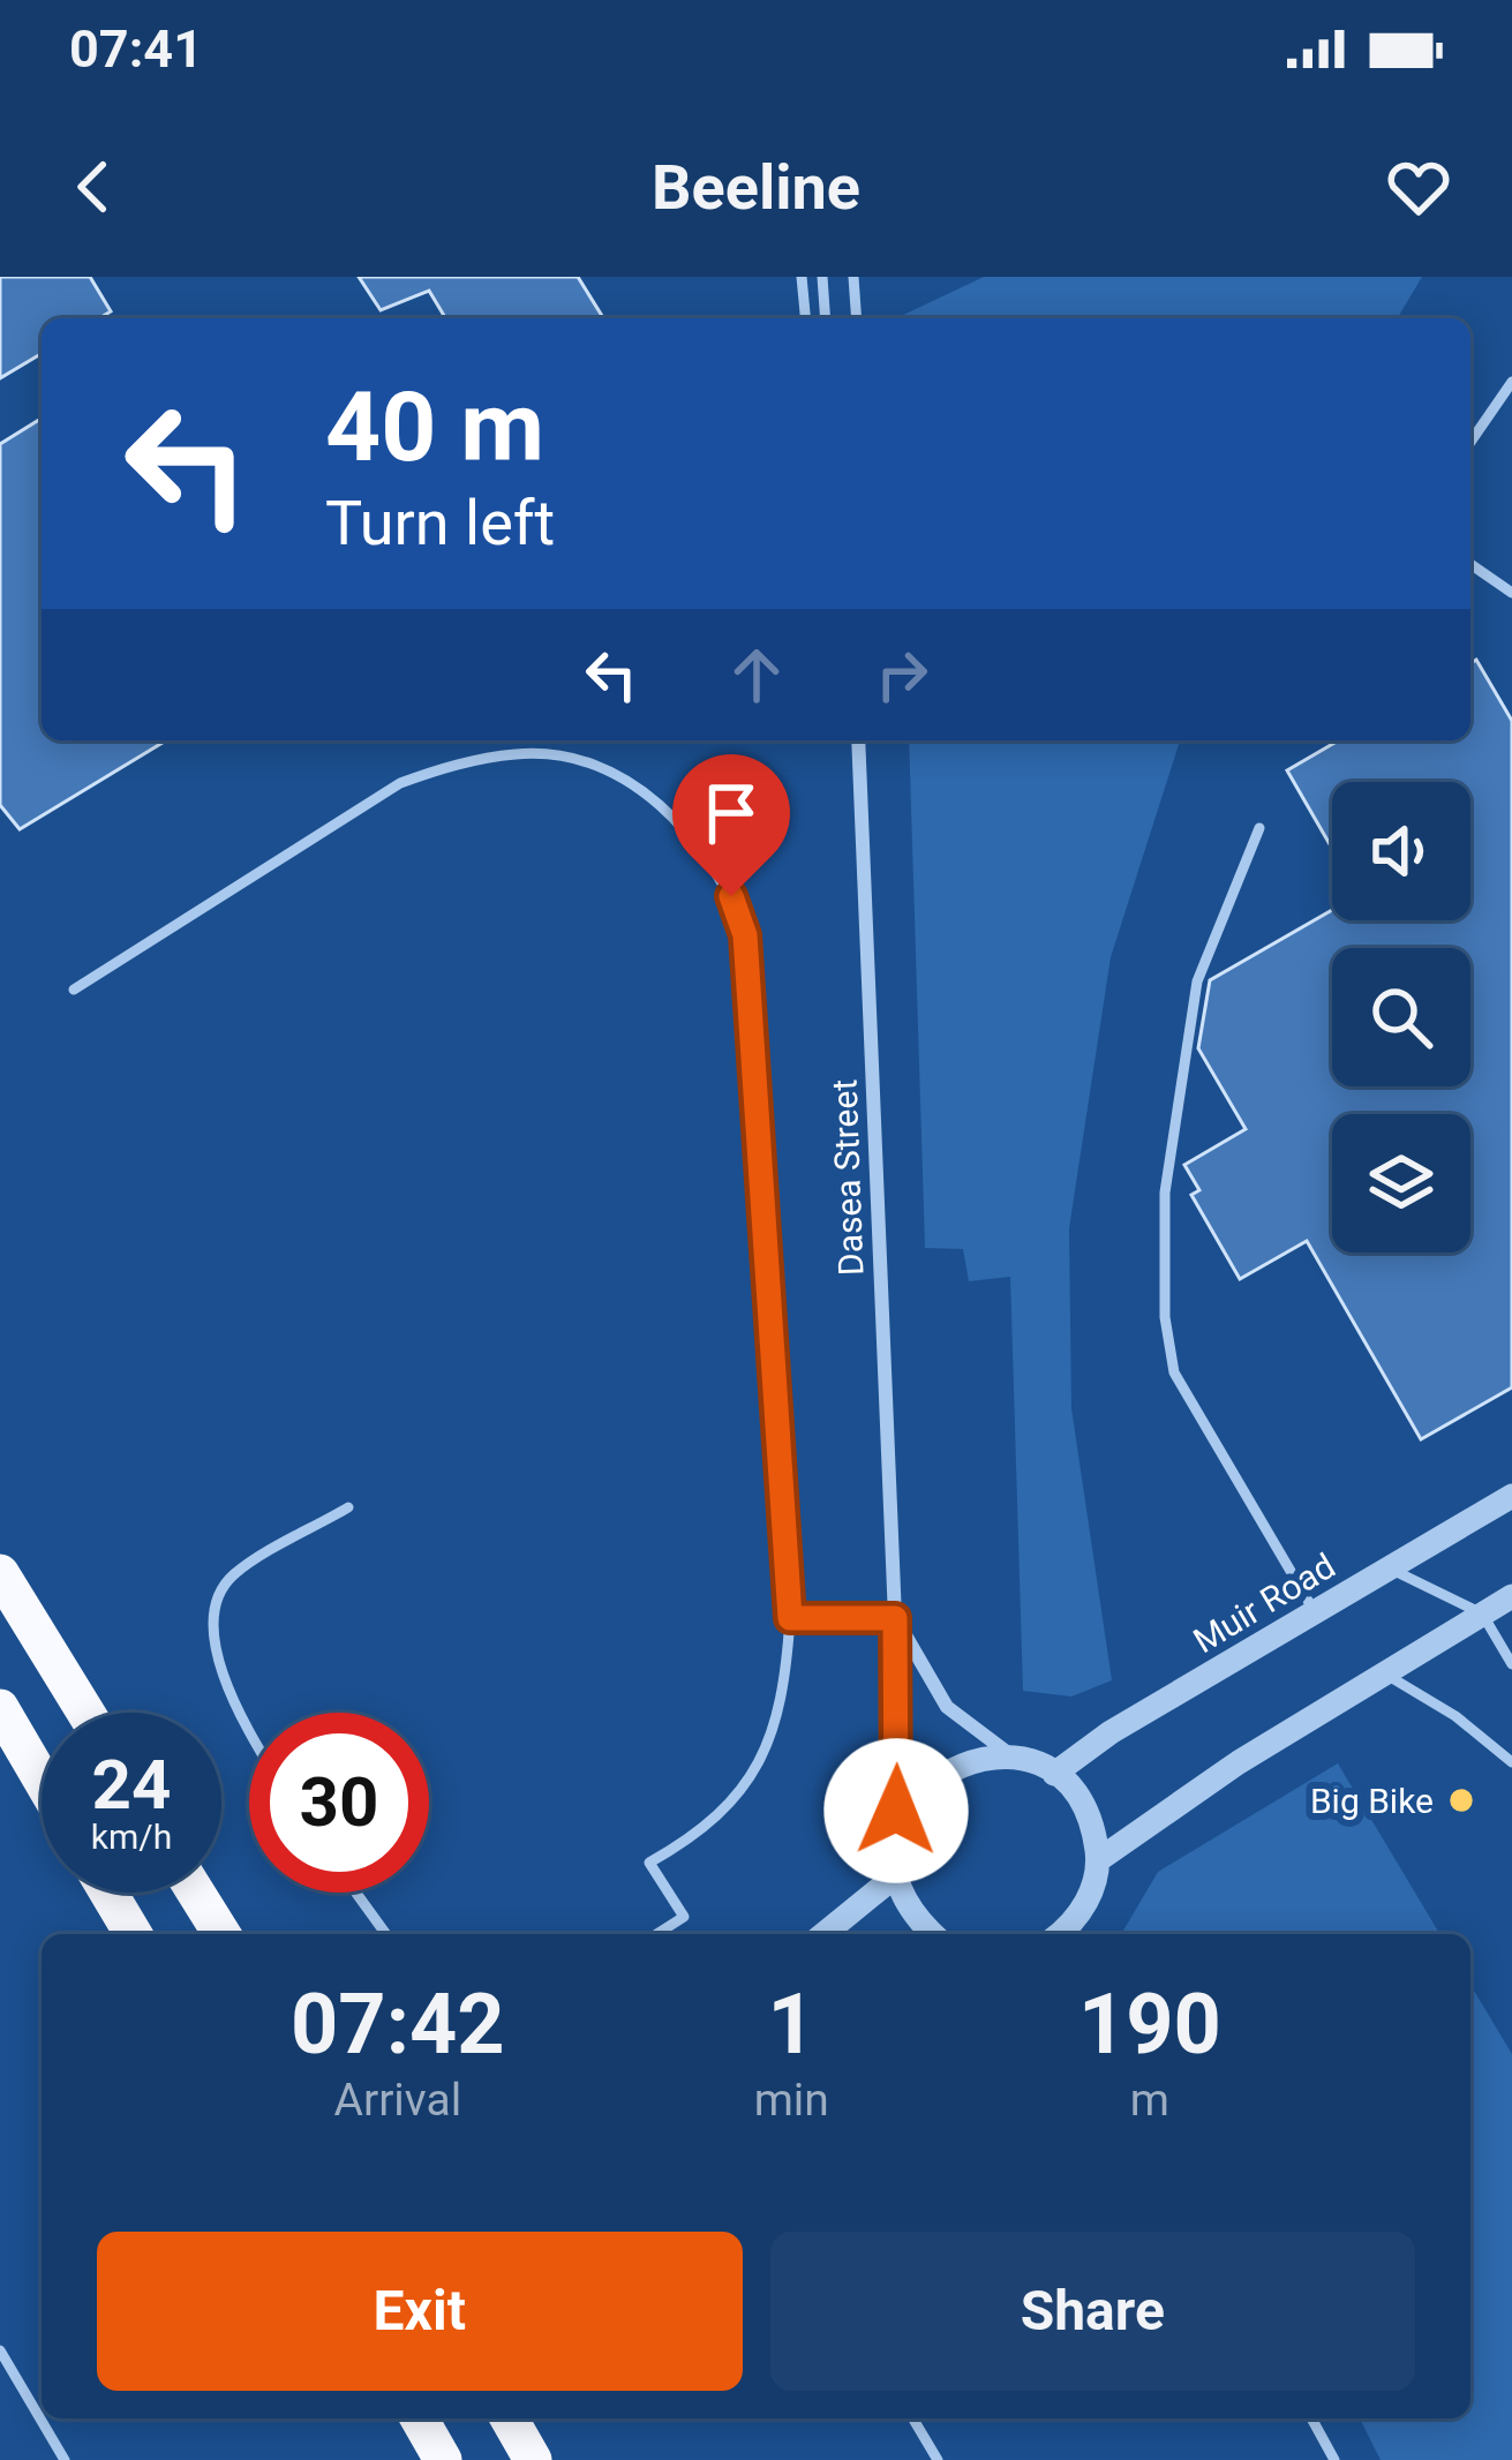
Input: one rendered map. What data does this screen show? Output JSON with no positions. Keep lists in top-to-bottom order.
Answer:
{
  "streets": {
    "street": ["Dasea Street", "Muir Road"]
  },
  "places": ["Big Bike"],
  "page": {
    "status": "07:41",
    "header": "Beeline",
    "turn": ["40 m", "Turn left"],
    "speed": "24 km/h",
    "limit": "30",
    "eta": [
      "07:42",
      "Arrival",
      "1",
      "min",
      "190",
      "m"
    ],
    "buttons": ["Exit", "Share"]
  }
}
